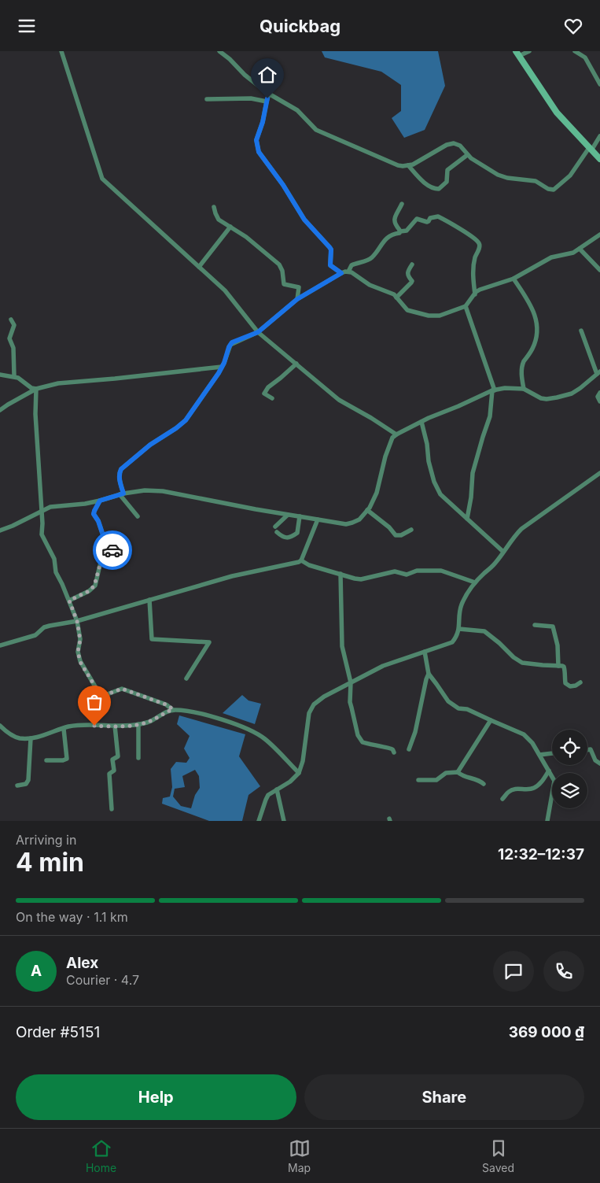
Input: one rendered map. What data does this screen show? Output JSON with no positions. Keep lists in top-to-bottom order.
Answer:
{
  "page": {
    "header": "Quickbag",
    "heading": ["4 min", "Arriving in", "12:32–12:37"],
    "panel": [
      "Alex",
      "Courier · 4.7",
      "Order #5151",
      "369 000 ₫"
    ],
    "bar": "On the way · 1.1 km",
    "round": "A",
    "buttons": ["Help", "Share"],
    "tabs": ["Home", "Map", "Saved"]
  }
}
